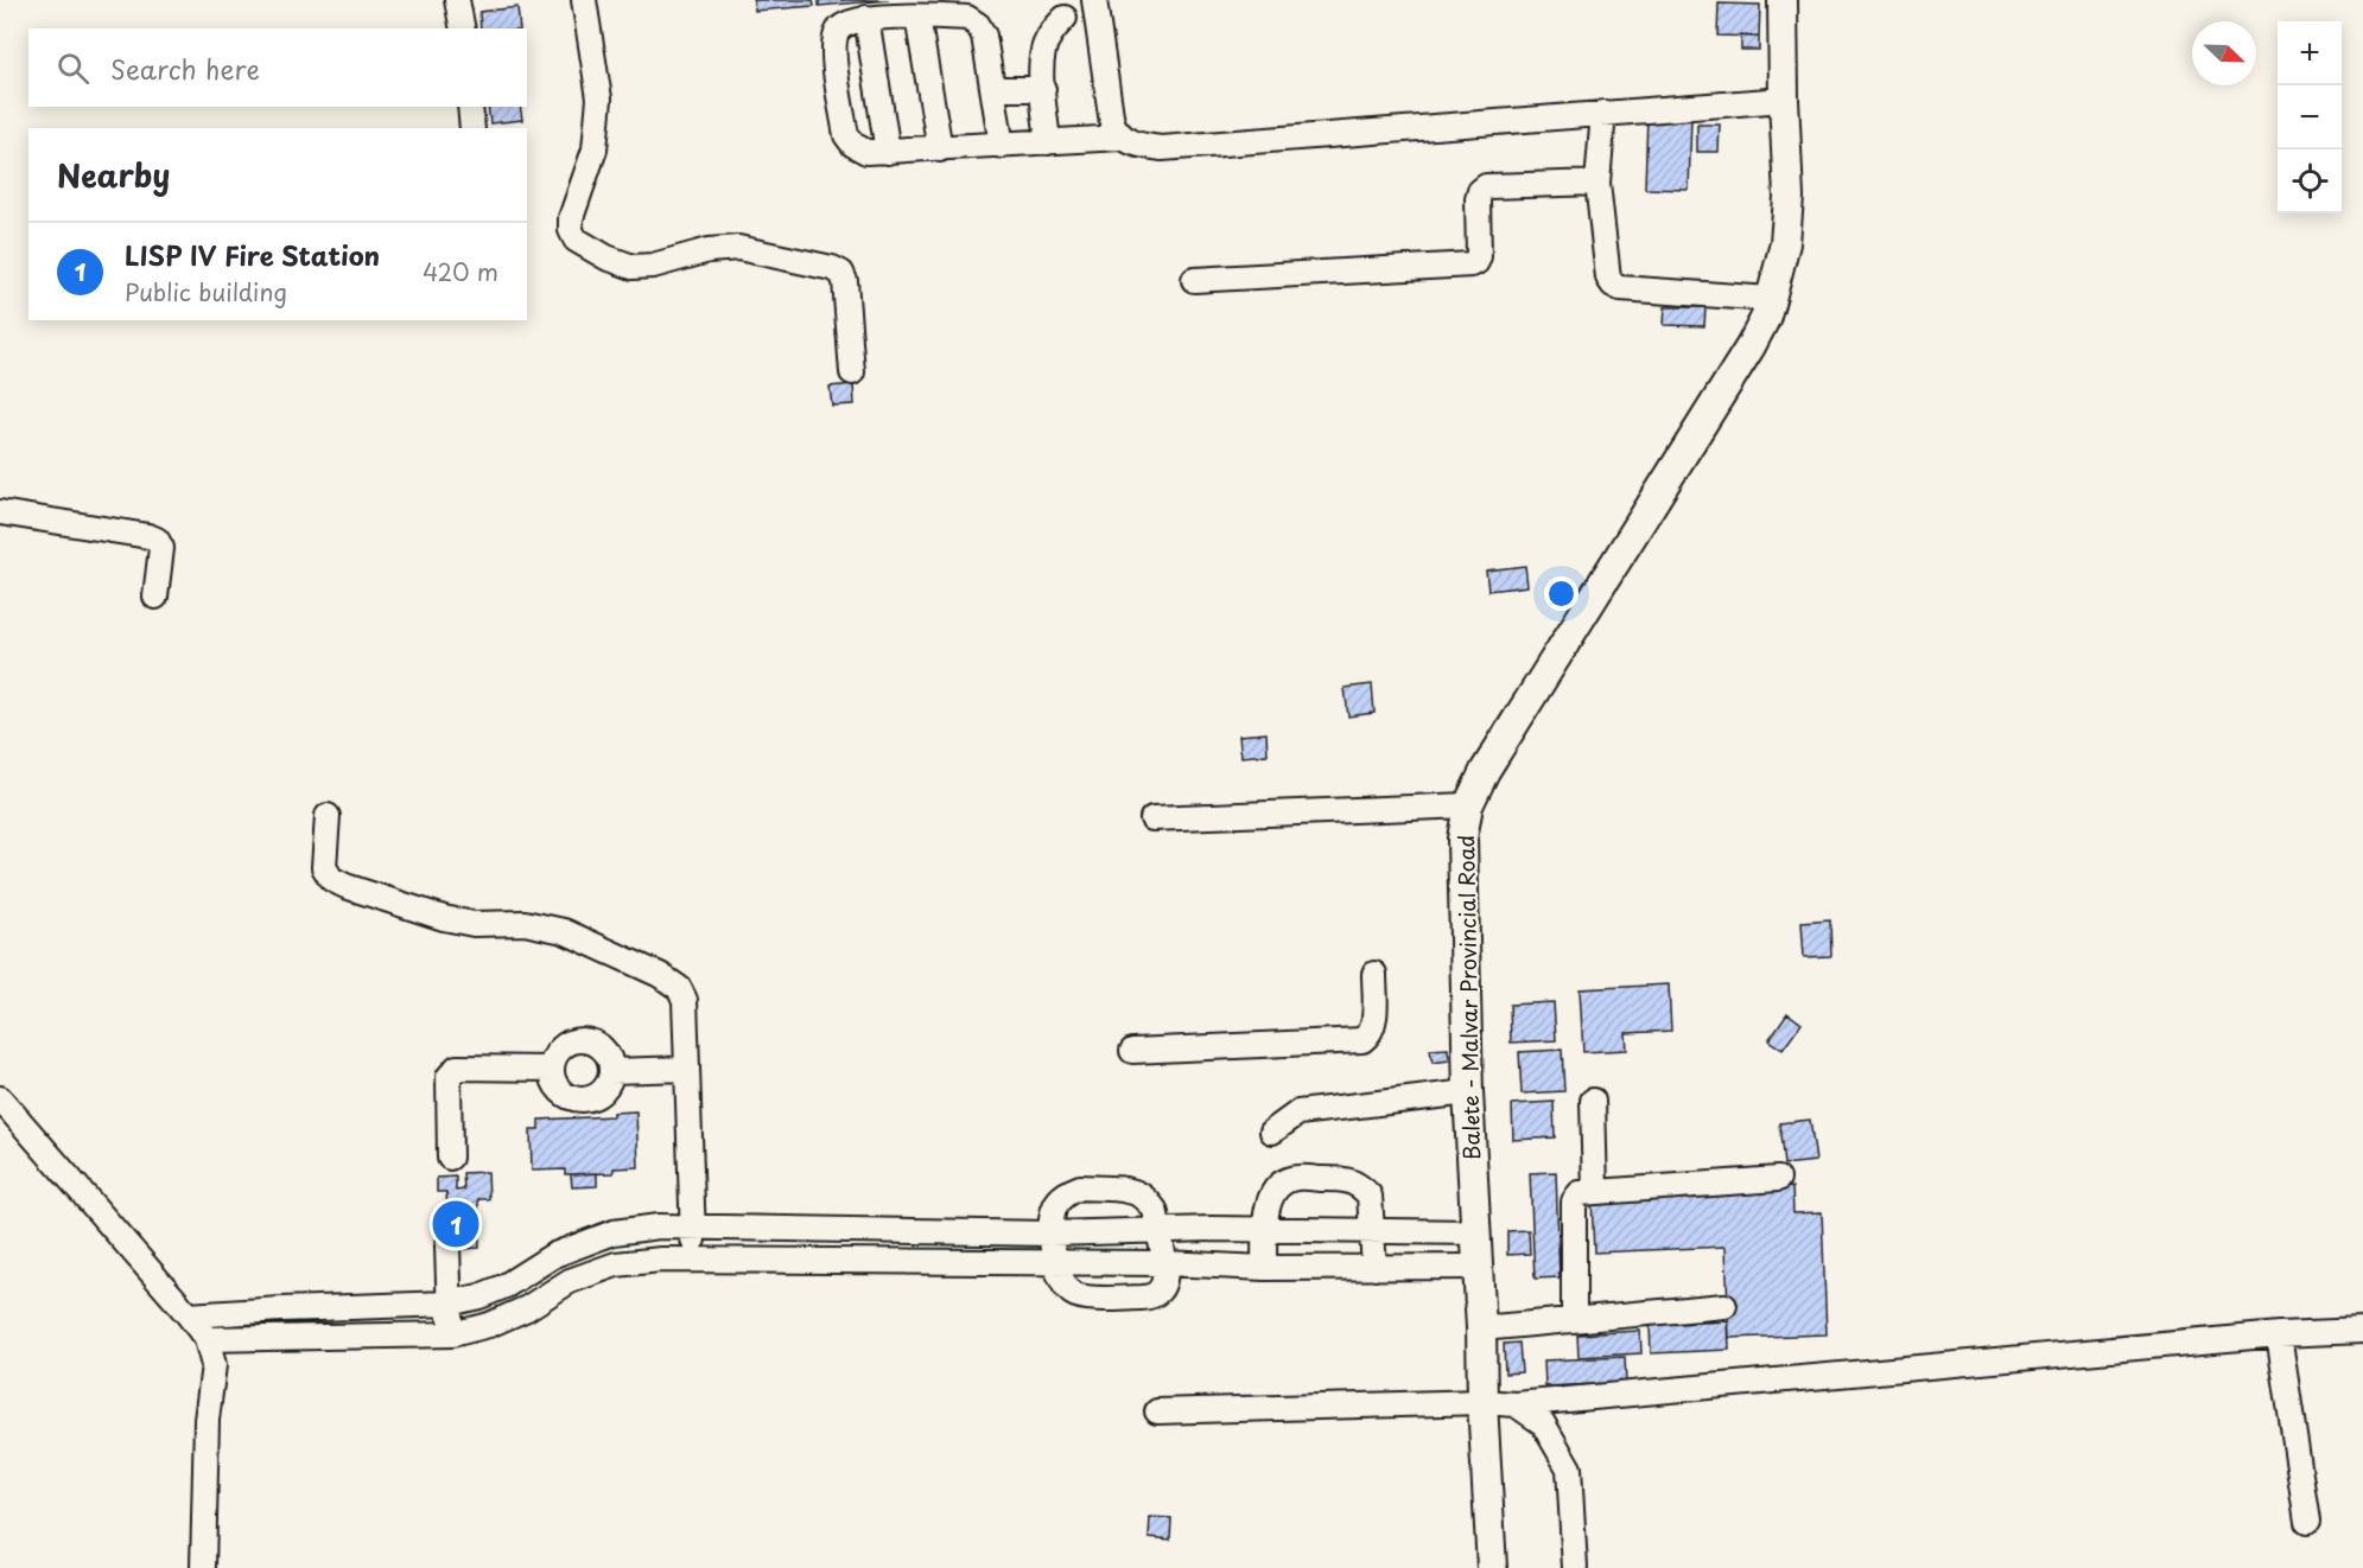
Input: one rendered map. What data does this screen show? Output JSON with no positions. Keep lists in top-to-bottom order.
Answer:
{
  "streets": {
    "main road": ["Balete - Malvar Provincial Road"]
  },
  "north": "bottom right",
  "page": {
    "map_buttons": ["+", "−"],
    "search": "Search here",
    "heading": "Nearby",
    "list": [
      {
        "mark": "1",
        "name": "LISP IV Fire Station",
        "note": "Public building",
        "value": "420 m"
      }
    ],
    "pins": "1"
  }
}
